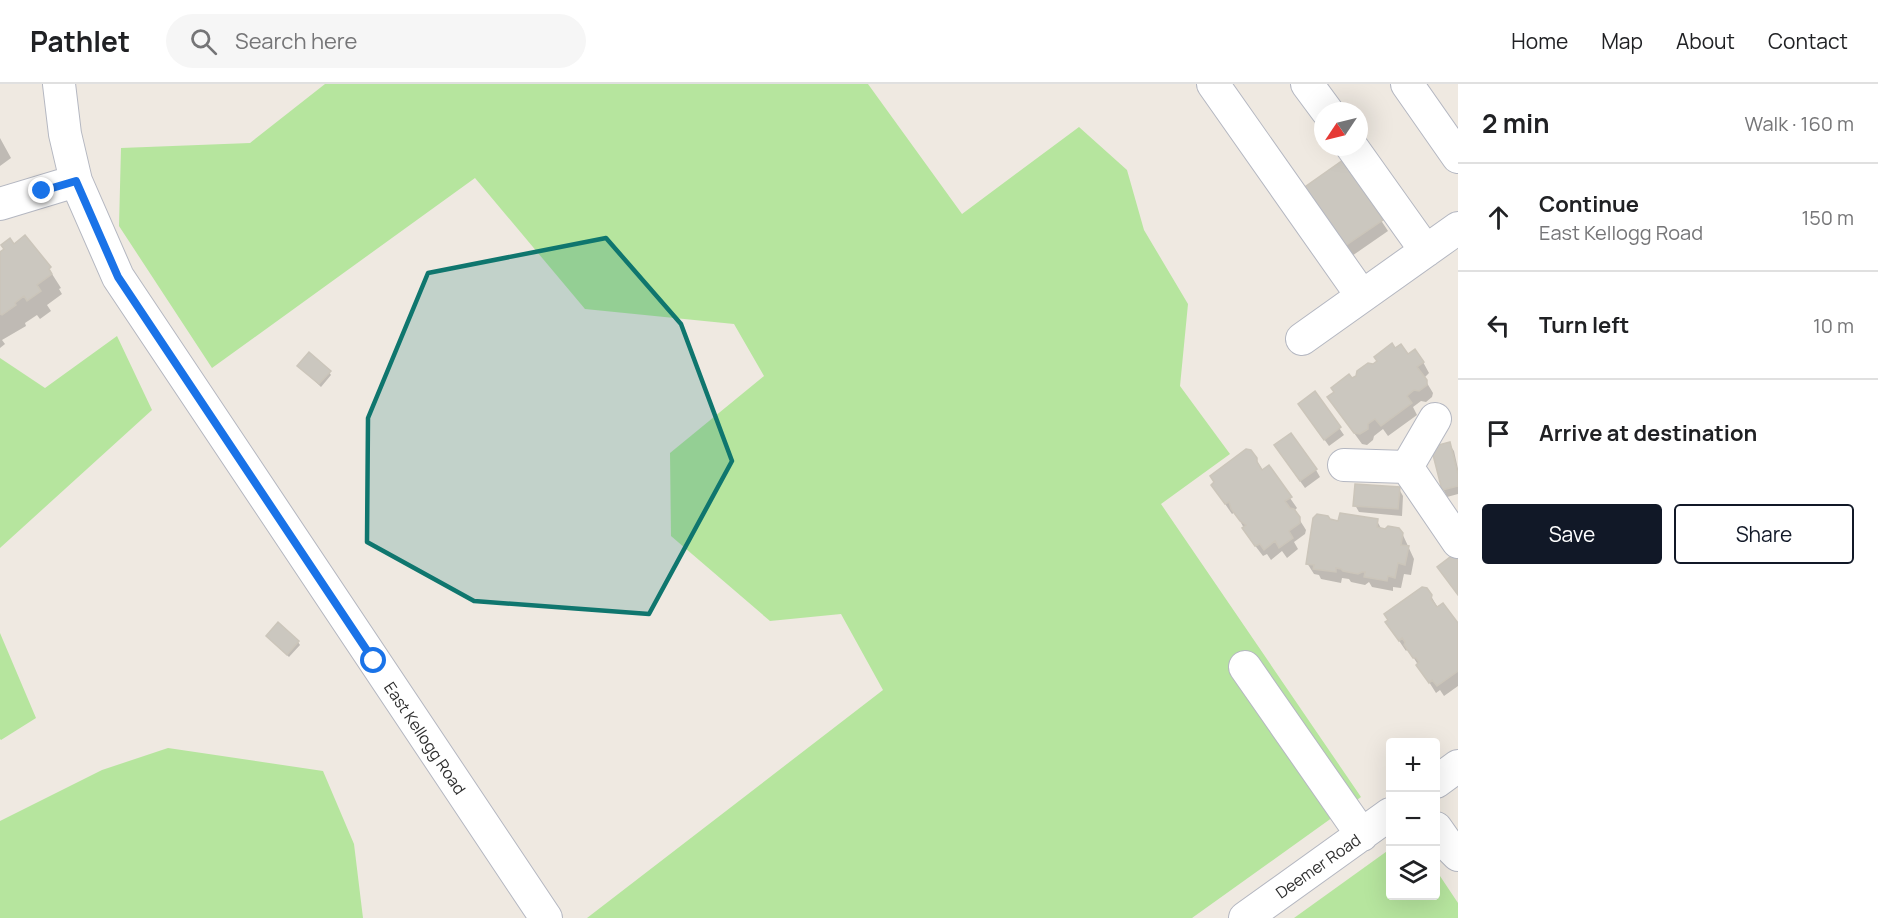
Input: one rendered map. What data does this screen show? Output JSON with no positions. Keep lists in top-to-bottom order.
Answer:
{
  "streets": {
    "street": ["East Kellogg Road", "Deemer Road"]
  },
  "north": "bottom left",
  "page": {
    "header": "Pathlet",
    "search": "Search here",
    "nav": [
      "Home",
      "Map",
      "About",
      "Contact"
    ],
    "heading": ["2 min", "Walk · 160 m"],
    "list": [
      ["Continue", "East Kellogg Road", "150 m"],
      ["Turn left", "10 m"],
      "Arrive at destination"
    ],
    "buttons": ["Save", "Share"],
    "map_buttons": ["+", "−"]
  }
}
